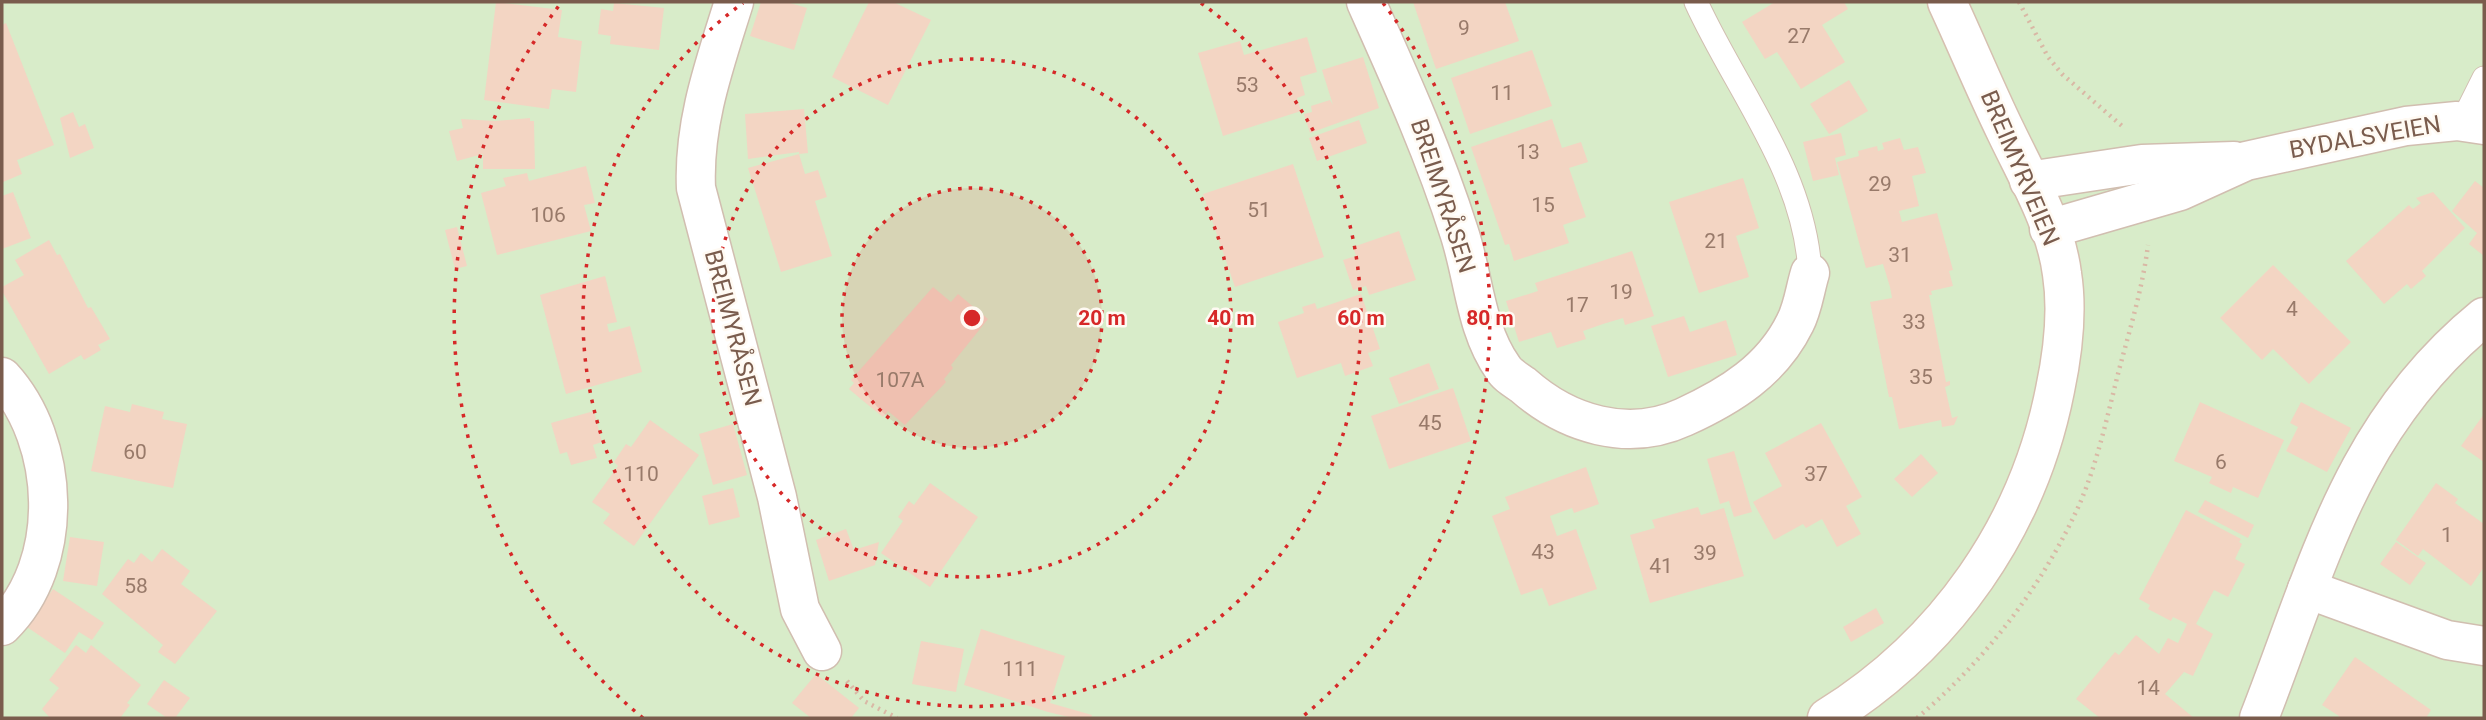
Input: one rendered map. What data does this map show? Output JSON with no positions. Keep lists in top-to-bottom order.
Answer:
{
  "streets": {
    "street": ["BYDALSVEIEN", "BREIMYRVEIEN", "BREIMYRÅSEN"]
  },
  "crossings": [
    ["BYDALSVEIEN", "BREIMYRVEIEN"]
  ],
  "house_numbers": [
    "9",
    "27",
    "53",
    "11",
    "13",
    "29",
    "15",
    "51",
    "106",
    "21",
    "31",
    "19",
    "17",
    "4",
    "33",
    "35",
    "107A",
    "45",
    "60",
    "6",
    "110",
    "37",
    "1",
    "43",
    "39",
    "41",
    "58",
    "111",
    "14"
  ],
  "rings": [
    "20 m",
    "40 m",
    "60 m",
    "80 m"
  ]
}
